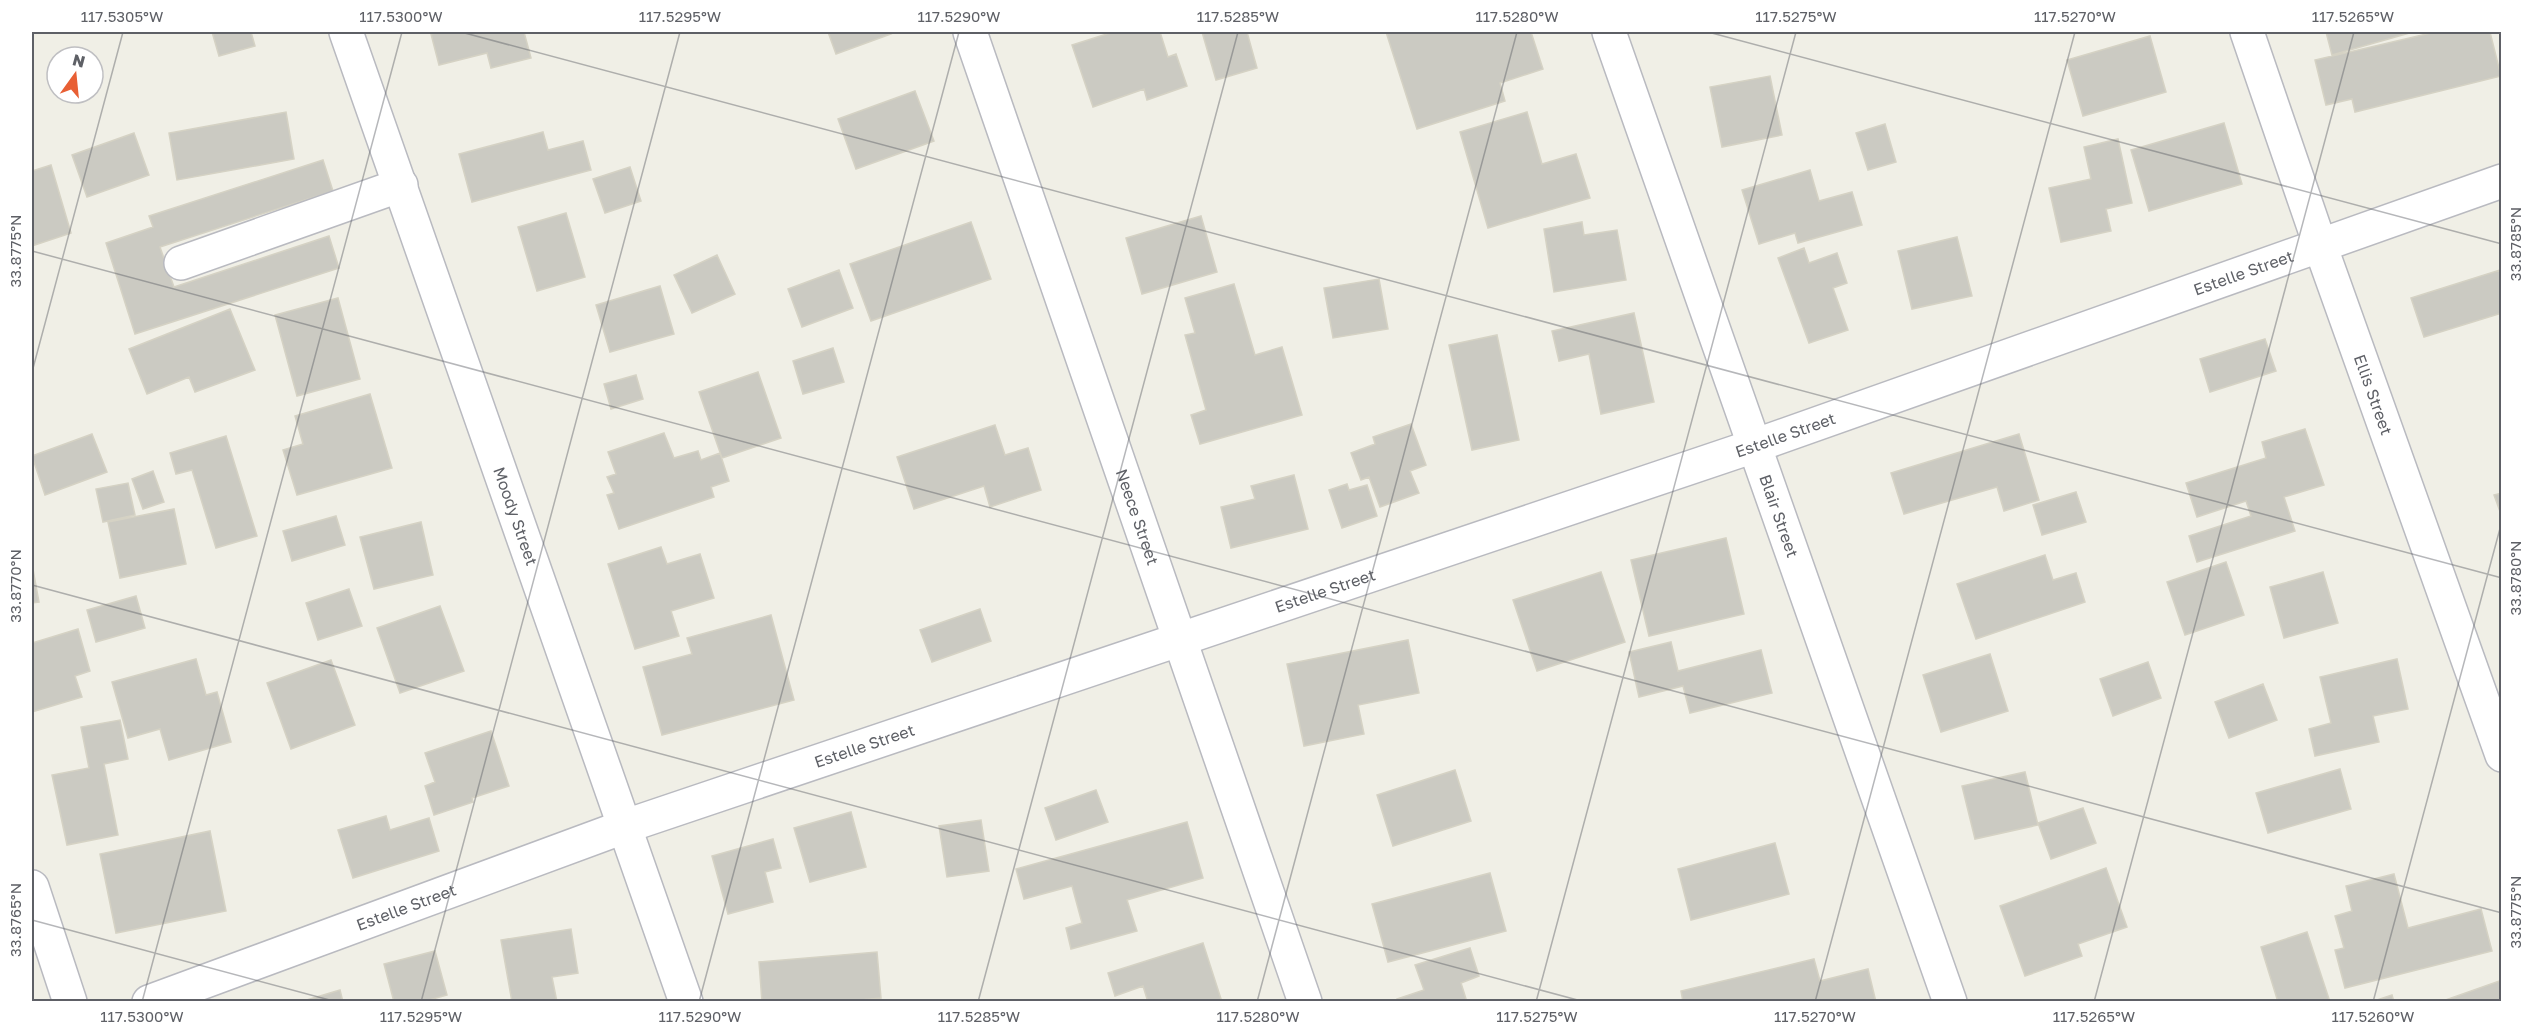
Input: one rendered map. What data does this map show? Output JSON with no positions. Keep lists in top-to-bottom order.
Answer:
{
  "streets": {
    "street": [
      "Estelle Street",
      "Ellis Street",
      "Moody Street",
      "Neece Street",
      "Blair Street"
    ]
  },
  "crossings": [
    ["Estelle Street", "Ellis Street"],
    ["Estelle Street", "Moody Street"],
    ["Estelle Street", "Neece Street"],
    ["Estelle Street", "Blair Street"]
  ],
  "north": "top",
  "coordinates": [
    "117.5305°W",
    "117.5300°W",
    "117.5295°W",
    "117.5290°W",
    "117.5285°W",
    "117.5280°W",
    "117.5275°W",
    "117.5270°W",
    "117.5265°W",
    "33.8785°N",
    "33.8775°N",
    "33.8780°N",
    "33.8770°N",
    "33.8765°N",
    "117.5260°W"
  ]
}
